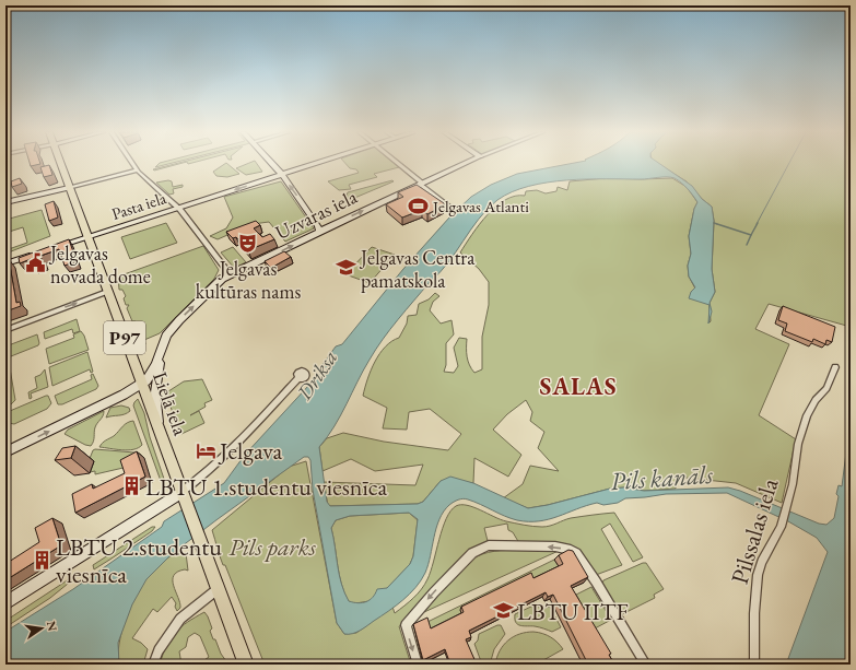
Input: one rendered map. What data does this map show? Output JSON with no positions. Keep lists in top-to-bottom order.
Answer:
{
  "streets": {
    "main road": [
      "Pasta iela",
      "Uzvaras iela",
      "P97",
      "Lielā iela"
    ],
    "street": ["Pilssalas iela"]
  },
  "crossings": [
    ["Pasta iela", "Lielā iela"],
    ["Uzvaras iela", "Lielā iela"]
  ],
  "one_way": ["Pasta iela", "Uzvaras iela"],
  "districts": ["SALAS"],
  "water": ["Driksa", "Pils kanāls"],
  "parks": ["Pils parks"],
  "places": {
    "sports": ["Jelgavas Atlanti"],
    "theatre": ["Jelgavas kultūras nams"],
    "public building": ["Jelgavas novada dome"],
    "school or university": ["Jelgavas Centra pamatskola", "LBTU IITF"],
    "hotel": ["Jelgava"],
    "building": ["LBTU 1.studentu viesnīca", "LBTU 2.studentu viesnīca"]
  },
  "north": "right"
}
